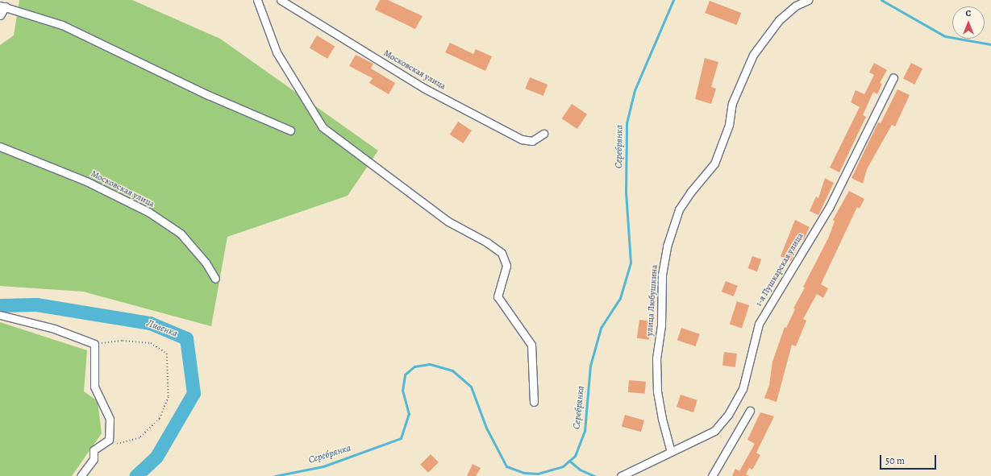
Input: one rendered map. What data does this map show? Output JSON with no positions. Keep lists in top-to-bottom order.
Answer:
{
  "streets": {
    "street": ["Московская улица", "1-я Пушкарская улица", "улица Любушкина"]
  },
  "crossings": [
    ["1-я Пушкарская улица", "улица Любушкина"]
  ],
  "water": ["Серебрянка", "Ливенка"],
  "scale_bar": "50 m",
  "north": "top"
}
